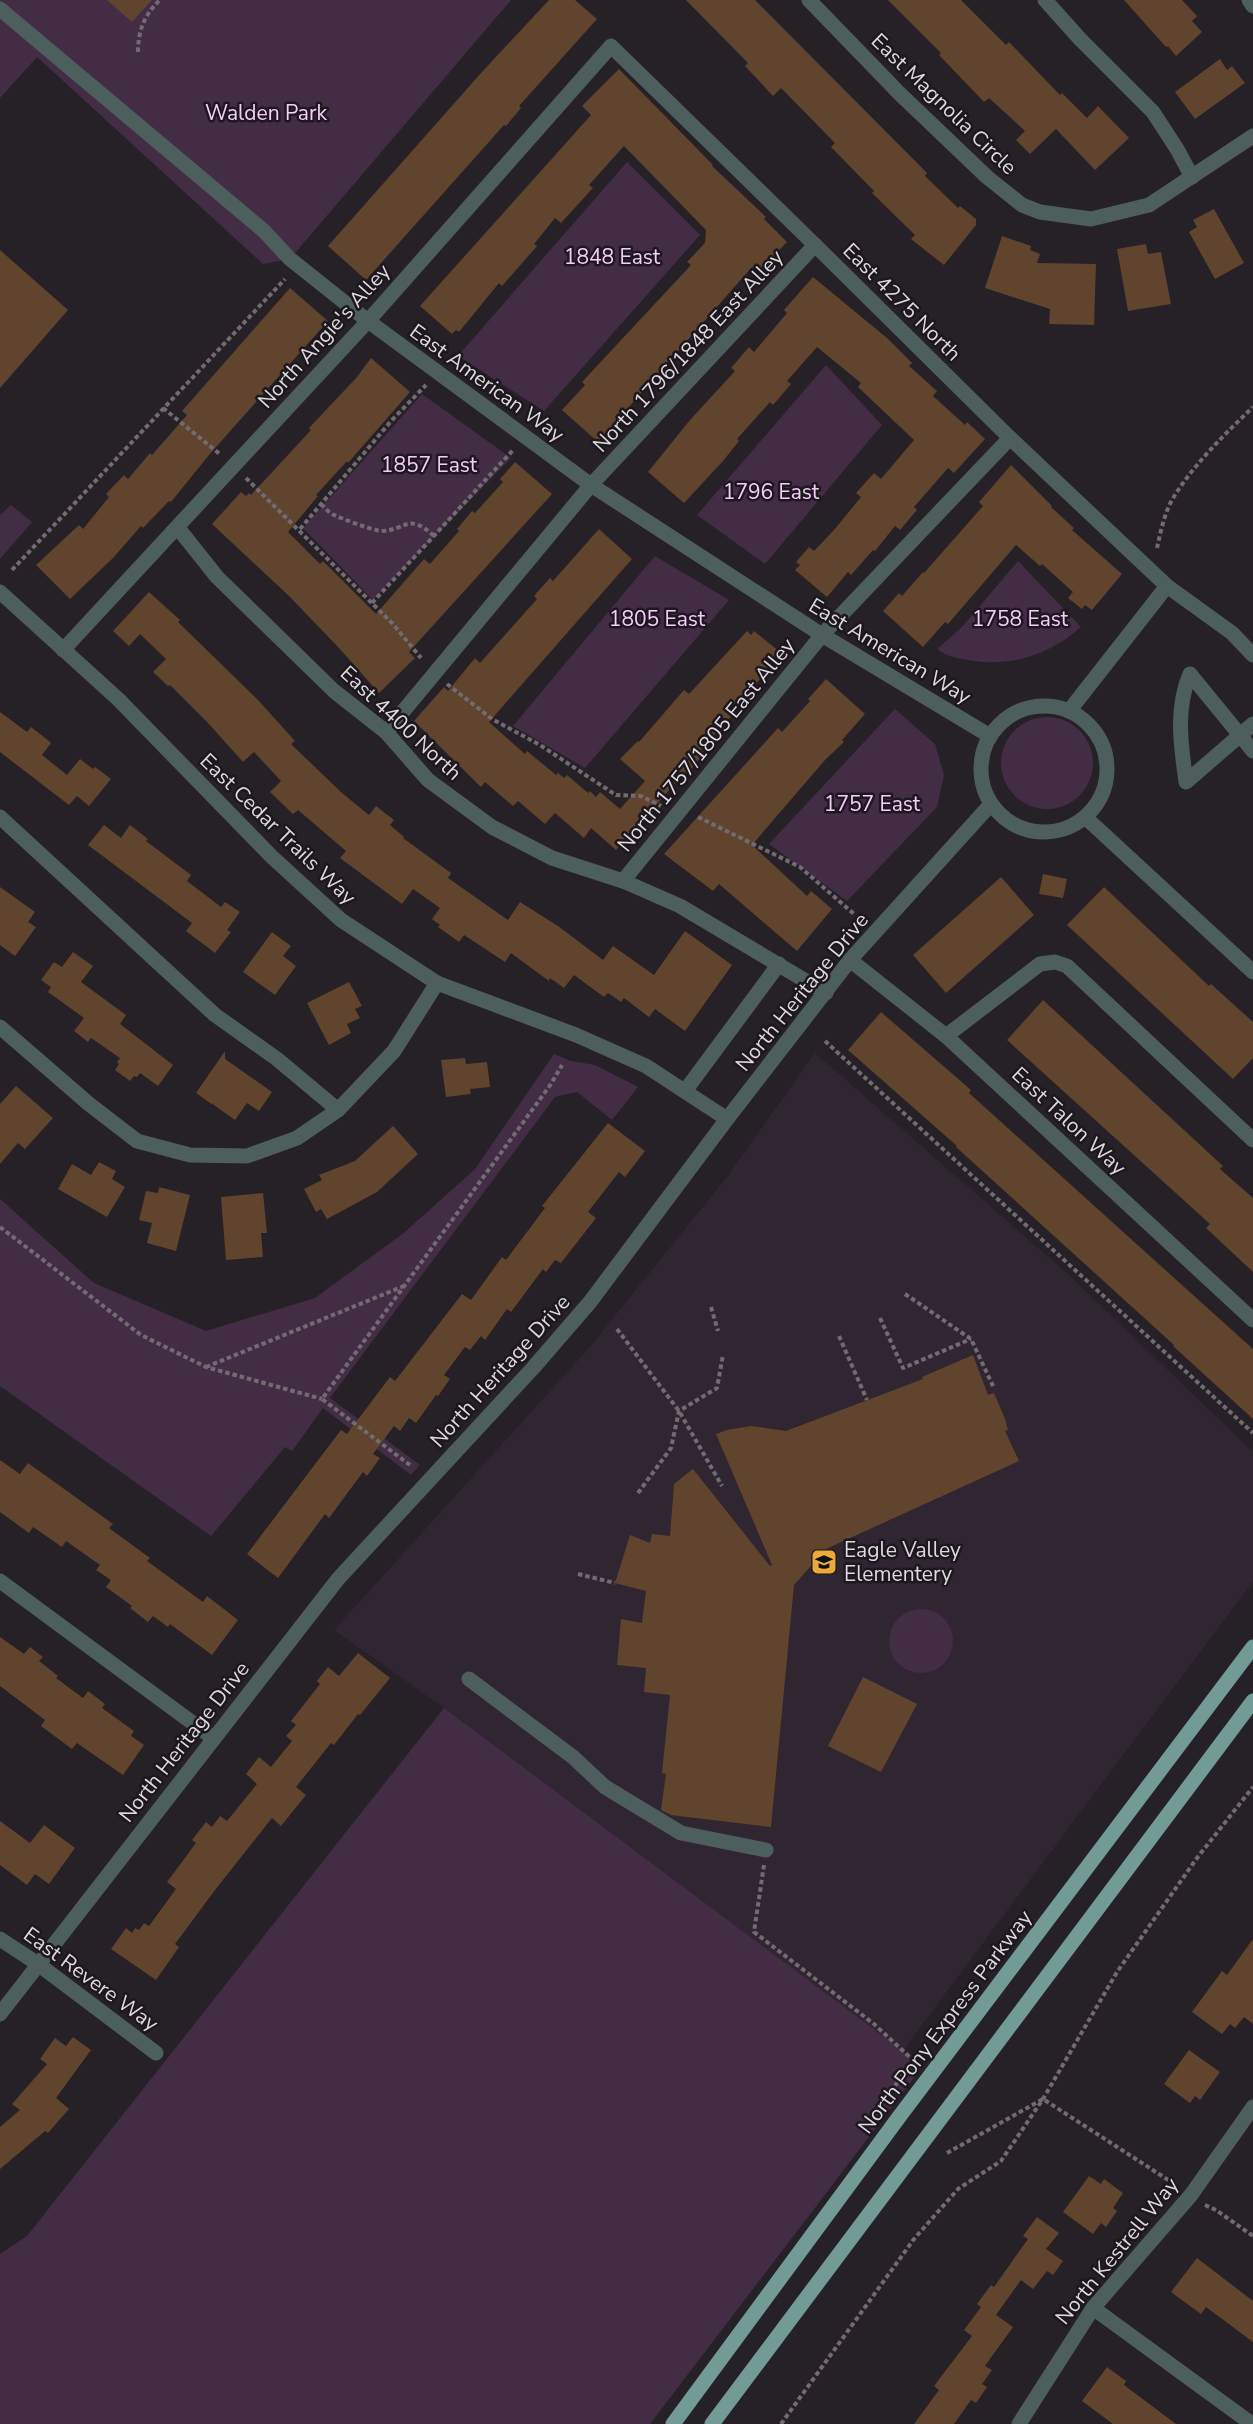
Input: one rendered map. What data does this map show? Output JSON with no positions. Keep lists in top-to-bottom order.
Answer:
{
  "streets": {
    "main road": ["North Pony Express Parkway"],
    "street": [
      "East Magnolia Circle",
      "East 4275 North",
      "North Angie's Alley",
      "North 1796/1848 East Alley",
      "East American Way",
      "East 4400 North",
      "North 1757/1805 East Alley",
      "East Cedar Trails Way",
      "North Heritage Drive",
      "East Talon Way",
      "East Revere Way",
      "North Kestrell Way"
    ]
  },
  "crossings": [
    ["East 4275 North", "North Angie's Alley"],
    ["East 4275 North", "North 1796/1848 East Alley"],
    ["East 4275 North", "North 1757/1805 East Alley"],
    ["North Angie's Alley", "East American Way"],
    ["North Angie's Alley", "East 4400 North"],
    ["North Angie's Alley", "East Cedar Trails Way"],
    ["North 1796/1848 East Alley", "East American Way"],
    ["North 1796/1848 East Alley", "East 4400 North"],
    ["East American Way", "North 1757/1805 East Alley"],
    ["East American Way", "North Heritage Drive"],
    ["East 4400 North", "North 1757/1805 East Alley"],
    ["East 4400 North", "North Heritage Drive"],
    ["East Cedar Trails Way", "North Heritage Drive"],
    ["North Heritage Drive", "East Talon Way"],
    ["North Heritage Drive", "East Revere Way"]
  ],
  "parks": [
    "Walden Park",
    "1848 East",
    "1857 East",
    "1796 East",
    "1805 East",
    "1758 East",
    "1757 East"
  ],
  "places": {
    "school or university": ["Eagle Valley Elementery"]
  }
}
